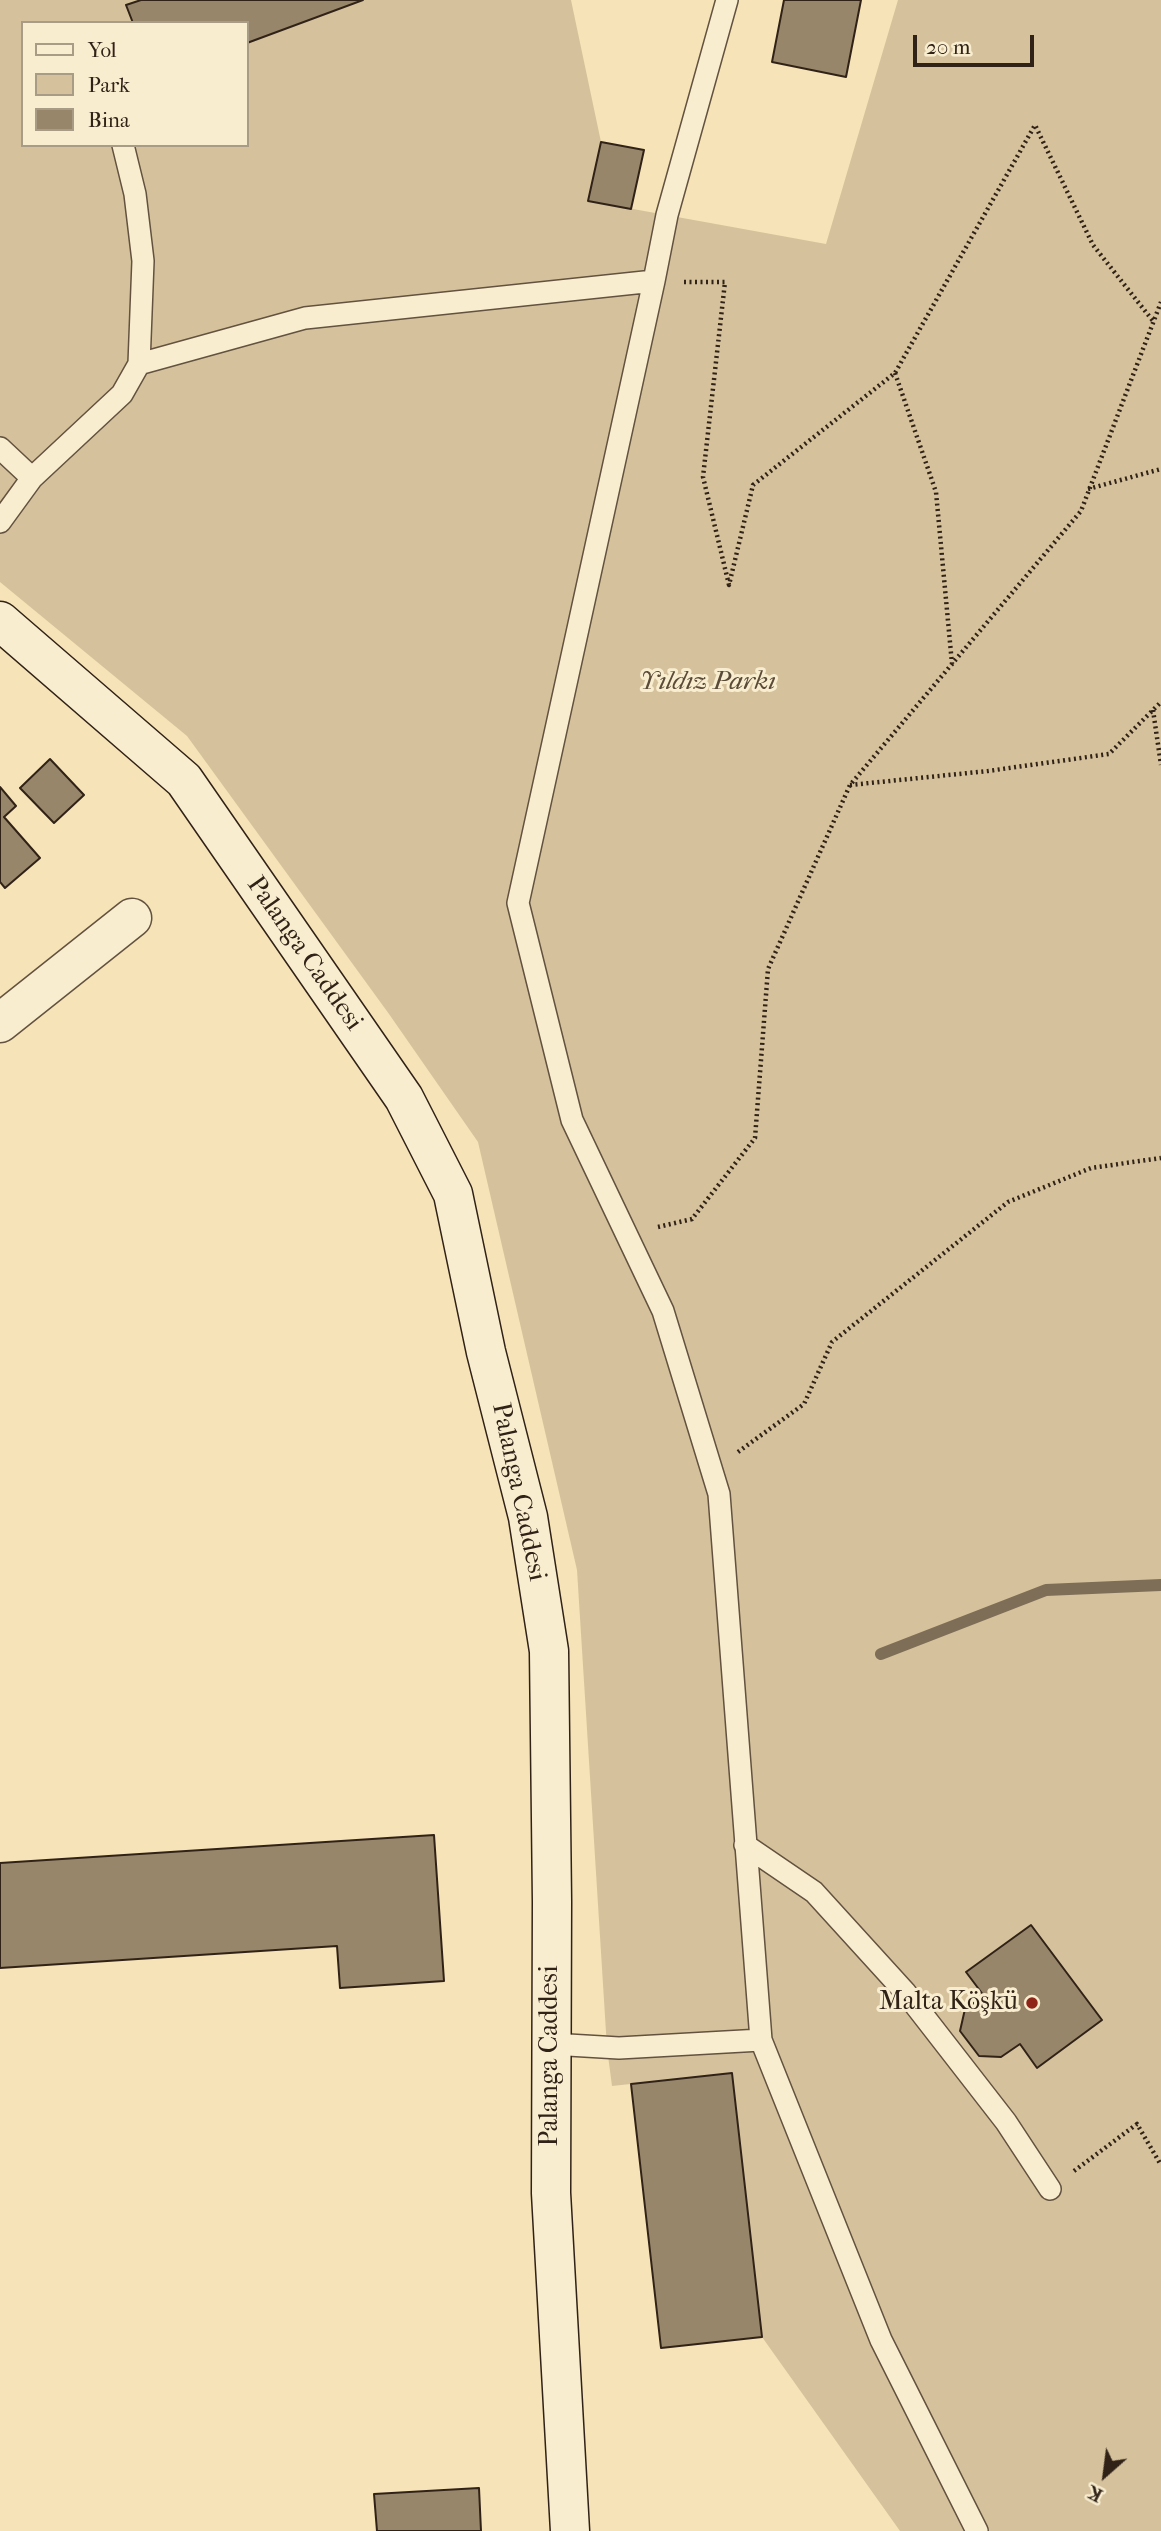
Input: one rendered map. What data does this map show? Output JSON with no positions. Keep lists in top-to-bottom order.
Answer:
{
  "streets": {
    "main road": ["Palanga Caddesi"]
  },
  "parks": ["Yıldız Parkı"],
  "places": ["Malta Köşkü"],
  "legend": ["Yol", "Park", "Bina"],
  "scale_bar": "20 m",
  "north": "bottom left"
}
